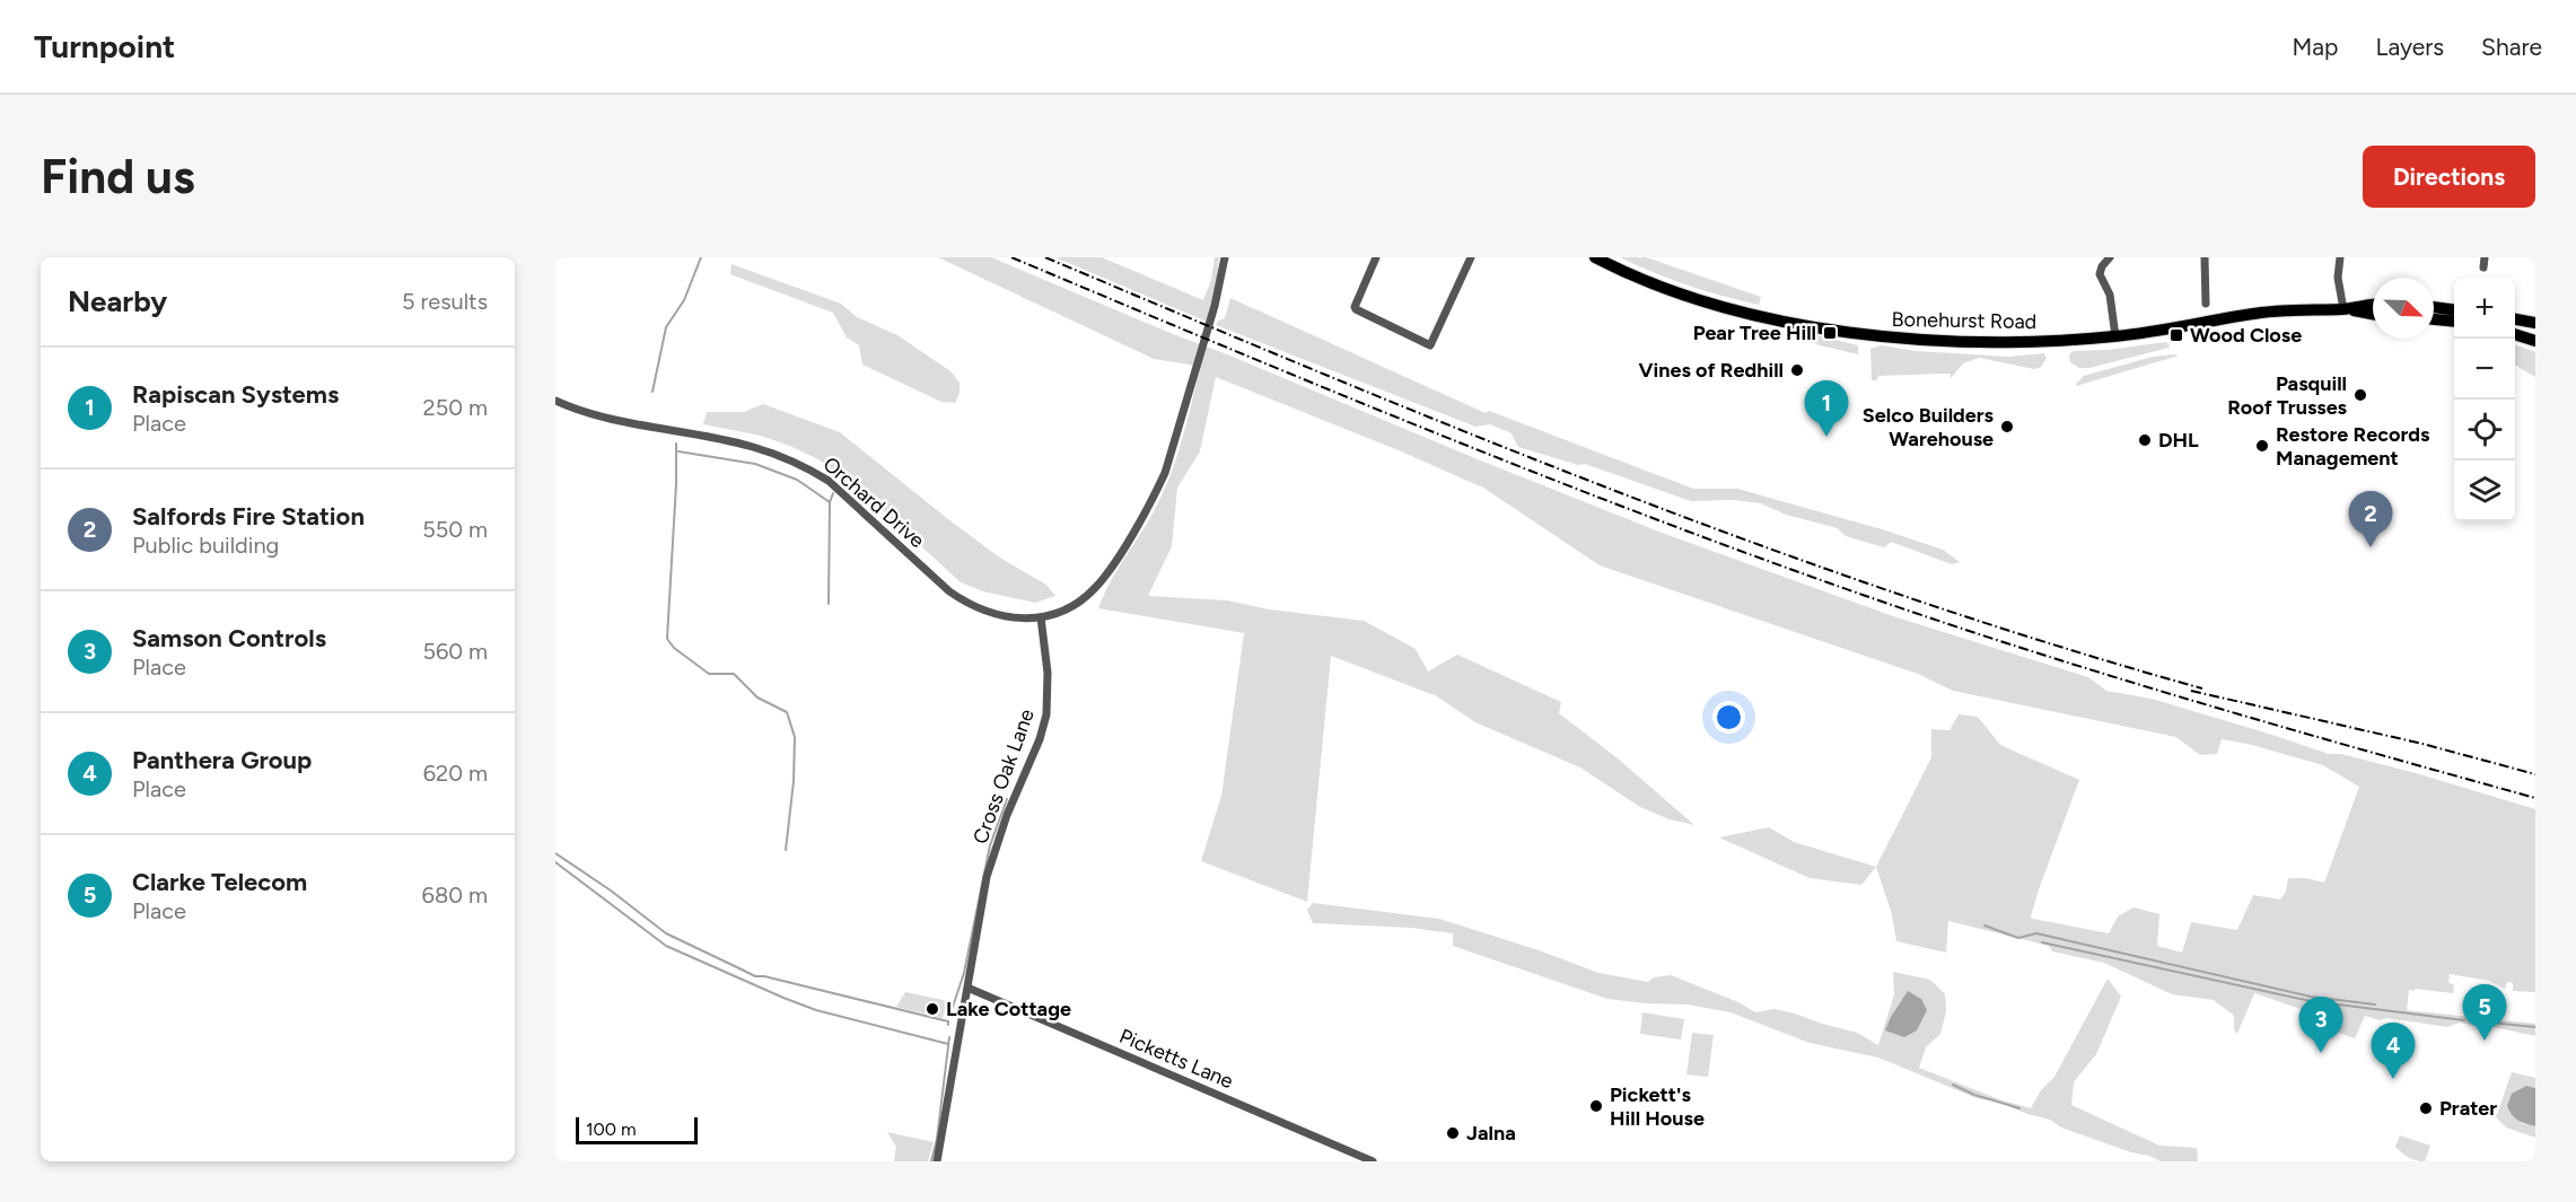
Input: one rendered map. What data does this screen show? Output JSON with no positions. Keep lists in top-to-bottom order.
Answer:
{
  "streets": {
    "main road": ["Bonehurst Road"],
    "street": ["Orchard Drive", "Cross Oak Lane", "Picketts Lane"]
  },
  "crossings": [
    ["Orchard Drive", "Cross Oak Lane"],
    ["Cross Oak Lane", "Picketts Lane"]
  ],
  "places": {
    "transit": ["Pear Tree Hill", "Wood Close"],
    "other": [
      "Vines of Redhill",
      "Pasquill Roof Trusses",
      "Selco Builders Warehouse",
      "DHL",
      "Restore Records Management",
      "Lake Cottage",
      "Pickett's Hill House",
      "Prater",
      "Jalna"
    ]
  },
  "scale_bar": "100 m",
  "north": "bottom right",
  "page": {
    "header": "Turnpoint",
    "nav": ["Map", "Layers", "Share"],
    "buttons": "Directions",
    "title": "Find us",
    "heading": ["Nearby", "5 results"],
    "map_buttons": ["+", "−"],
    "list": [
      {
        "mark": "1",
        "name": "Rapiscan Systems",
        "note": "Place",
        "value": "250 m"
      },
      {
        "mark": "2",
        "name": "Salfords Fire Station",
        "note": "Public building",
        "value": "550 m"
      },
      {
        "mark": "3",
        "name": "Samson Controls",
        "note": "Place",
        "value": "560 m"
      },
      {
        "mark": "4",
        "name": "Panthera Group",
        "note": "Place",
        "value": "620 m"
      },
      {
        "mark": "5",
        "name": "Clarke Telecom",
        "note": "Place",
        "value": "680 m"
      }
    ],
    "pins": [
      "1",
      "2",
      "5",
      "3",
      "4"
    ],
    "scale": "100 m"
  }
}
